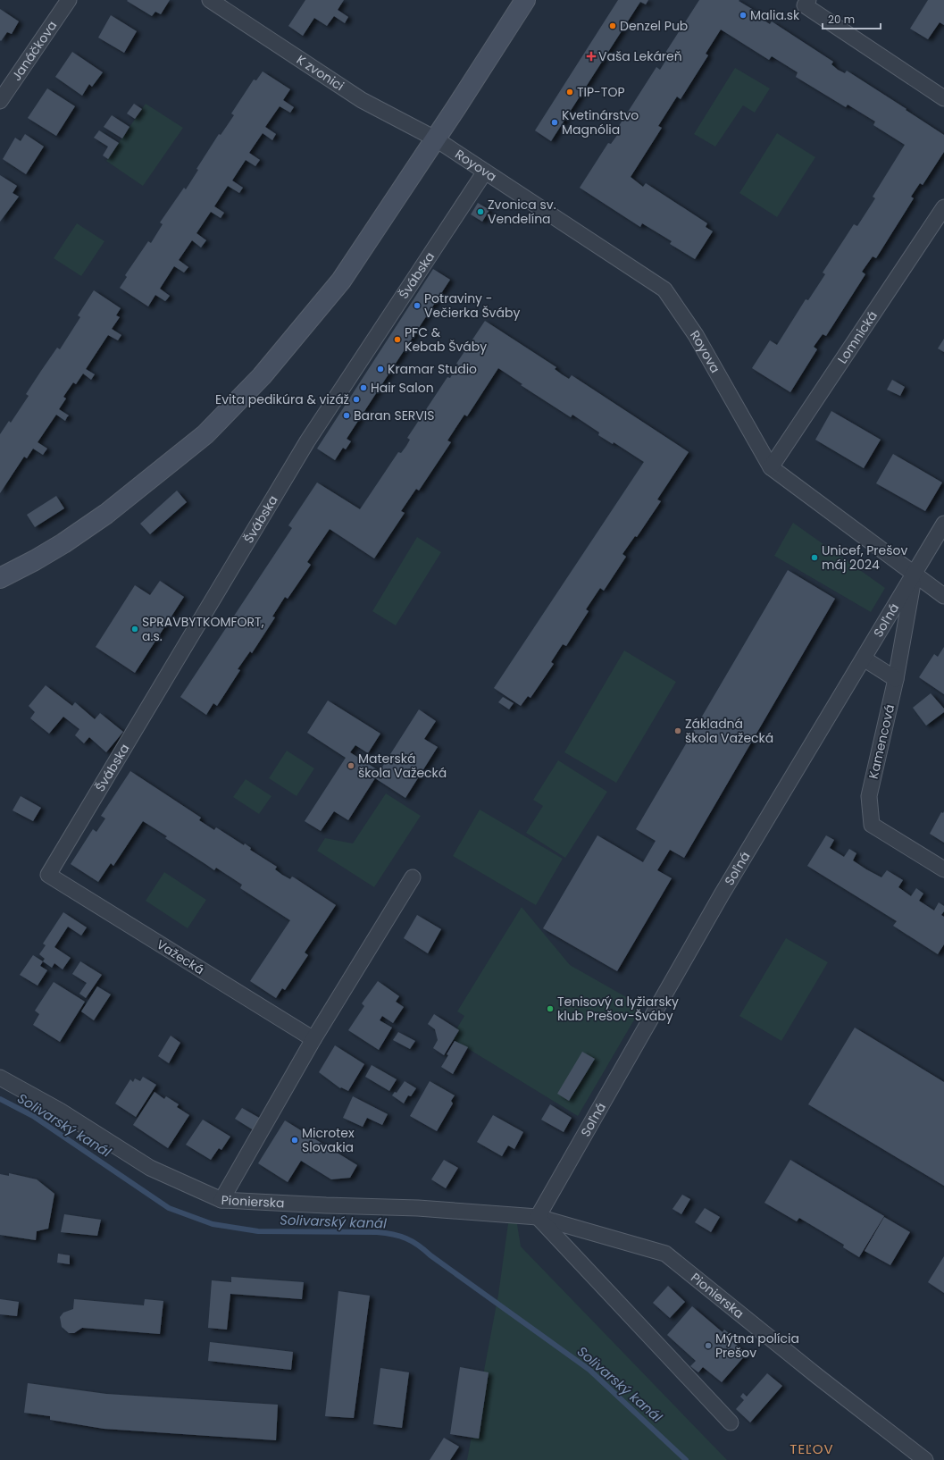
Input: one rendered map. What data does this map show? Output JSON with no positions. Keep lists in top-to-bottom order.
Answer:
{
  "streets": {
    "street": [
      "Janáčkova",
      "K zvonici",
      "Royova",
      "Švábska",
      "Lomnická",
      "Soľná",
      "Kamencová",
      "Važecká",
      "Pionierska"
    ]
  },
  "crossings": [
    ["K zvonici", "Royova"],
    ["Royova", "Švábska"],
    ["Royova", "Lomnická"],
    ["Royova", "Soľná"],
    ["Royova", "Kamencová"],
    ["Švábska", "Važecká"],
    ["Soľná", "Kamencová"],
    ["Soľná", "Pionierska"]
  ],
  "districts": ["TEĽOV"],
  "water": ["Solivarský kanál"],
  "places": {
    "other": [
      "Malia.sk",
      "Denzel Pub",
      "TIP-TOP",
      "Kvetinárstvo Magnólia",
      "Zvonica sv. Vendelína",
      "Potraviny - Večierka Šváby",
      "PFC & Kebab Šváby",
      "Kramar Studio",
      "Hair Salon",
      "Evita pedikúra & vizáž",
      "Baran SERVIS",
      "Unicef, Prešov máj 2024",
      "SPRAVBYTKOMFORT, a.s.",
      "Základná škola Važecká",
      "Materská škola Važecká",
      "Tenisový a lyžiarsky klub Prešov-Šváby",
      "Microtex Slovakia",
      "Mýtna polícia Prešov"
    ],
    "health": ["Vaša Lekáreň"]
  },
  "scale_bar": "20 m"
}
